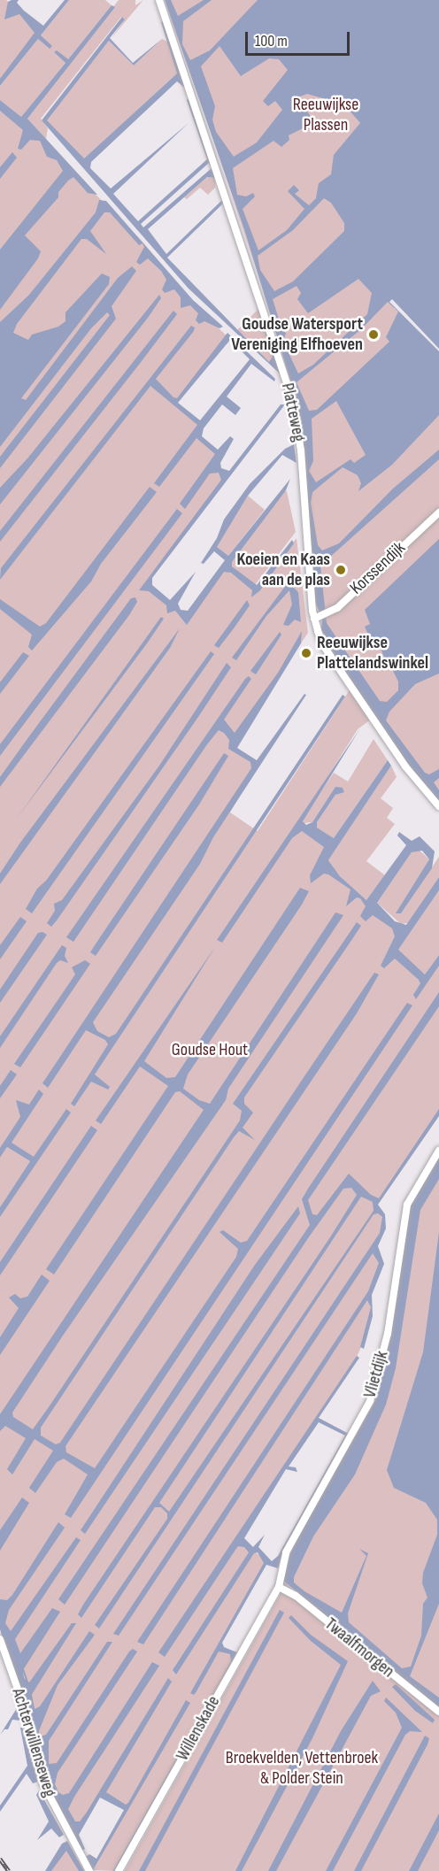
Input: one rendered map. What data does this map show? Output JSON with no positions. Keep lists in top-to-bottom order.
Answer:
{
  "streets": {
    "street": [
      "Platteweg",
      "Korssendijk",
      "Vlietdijk",
      "Twaalfmorgen",
      "Willenskade",
      "Achterwillenseweg"
    ]
  },
  "crossings": [
    ["Platteweg", "Korssendijk"],
    ["Vlietdijk", "Twaalfmorgen"],
    ["Vlietdijk", "Willenskade"],
    ["Twaalfmorgen", "Willenskade"]
  ],
  "parks": ["Reeuwijkse Plassen", "Goudse Hout", "Broekvelden, Vettenbroek & Polder Stein"],
  "places": ["Goudse Watersport Vereniging Elfhoeven", "Koeien en Kaas aan de plas", "Reeuwijkse Plattelandswinkel"],
  "scale_bar": "100 m"
}
